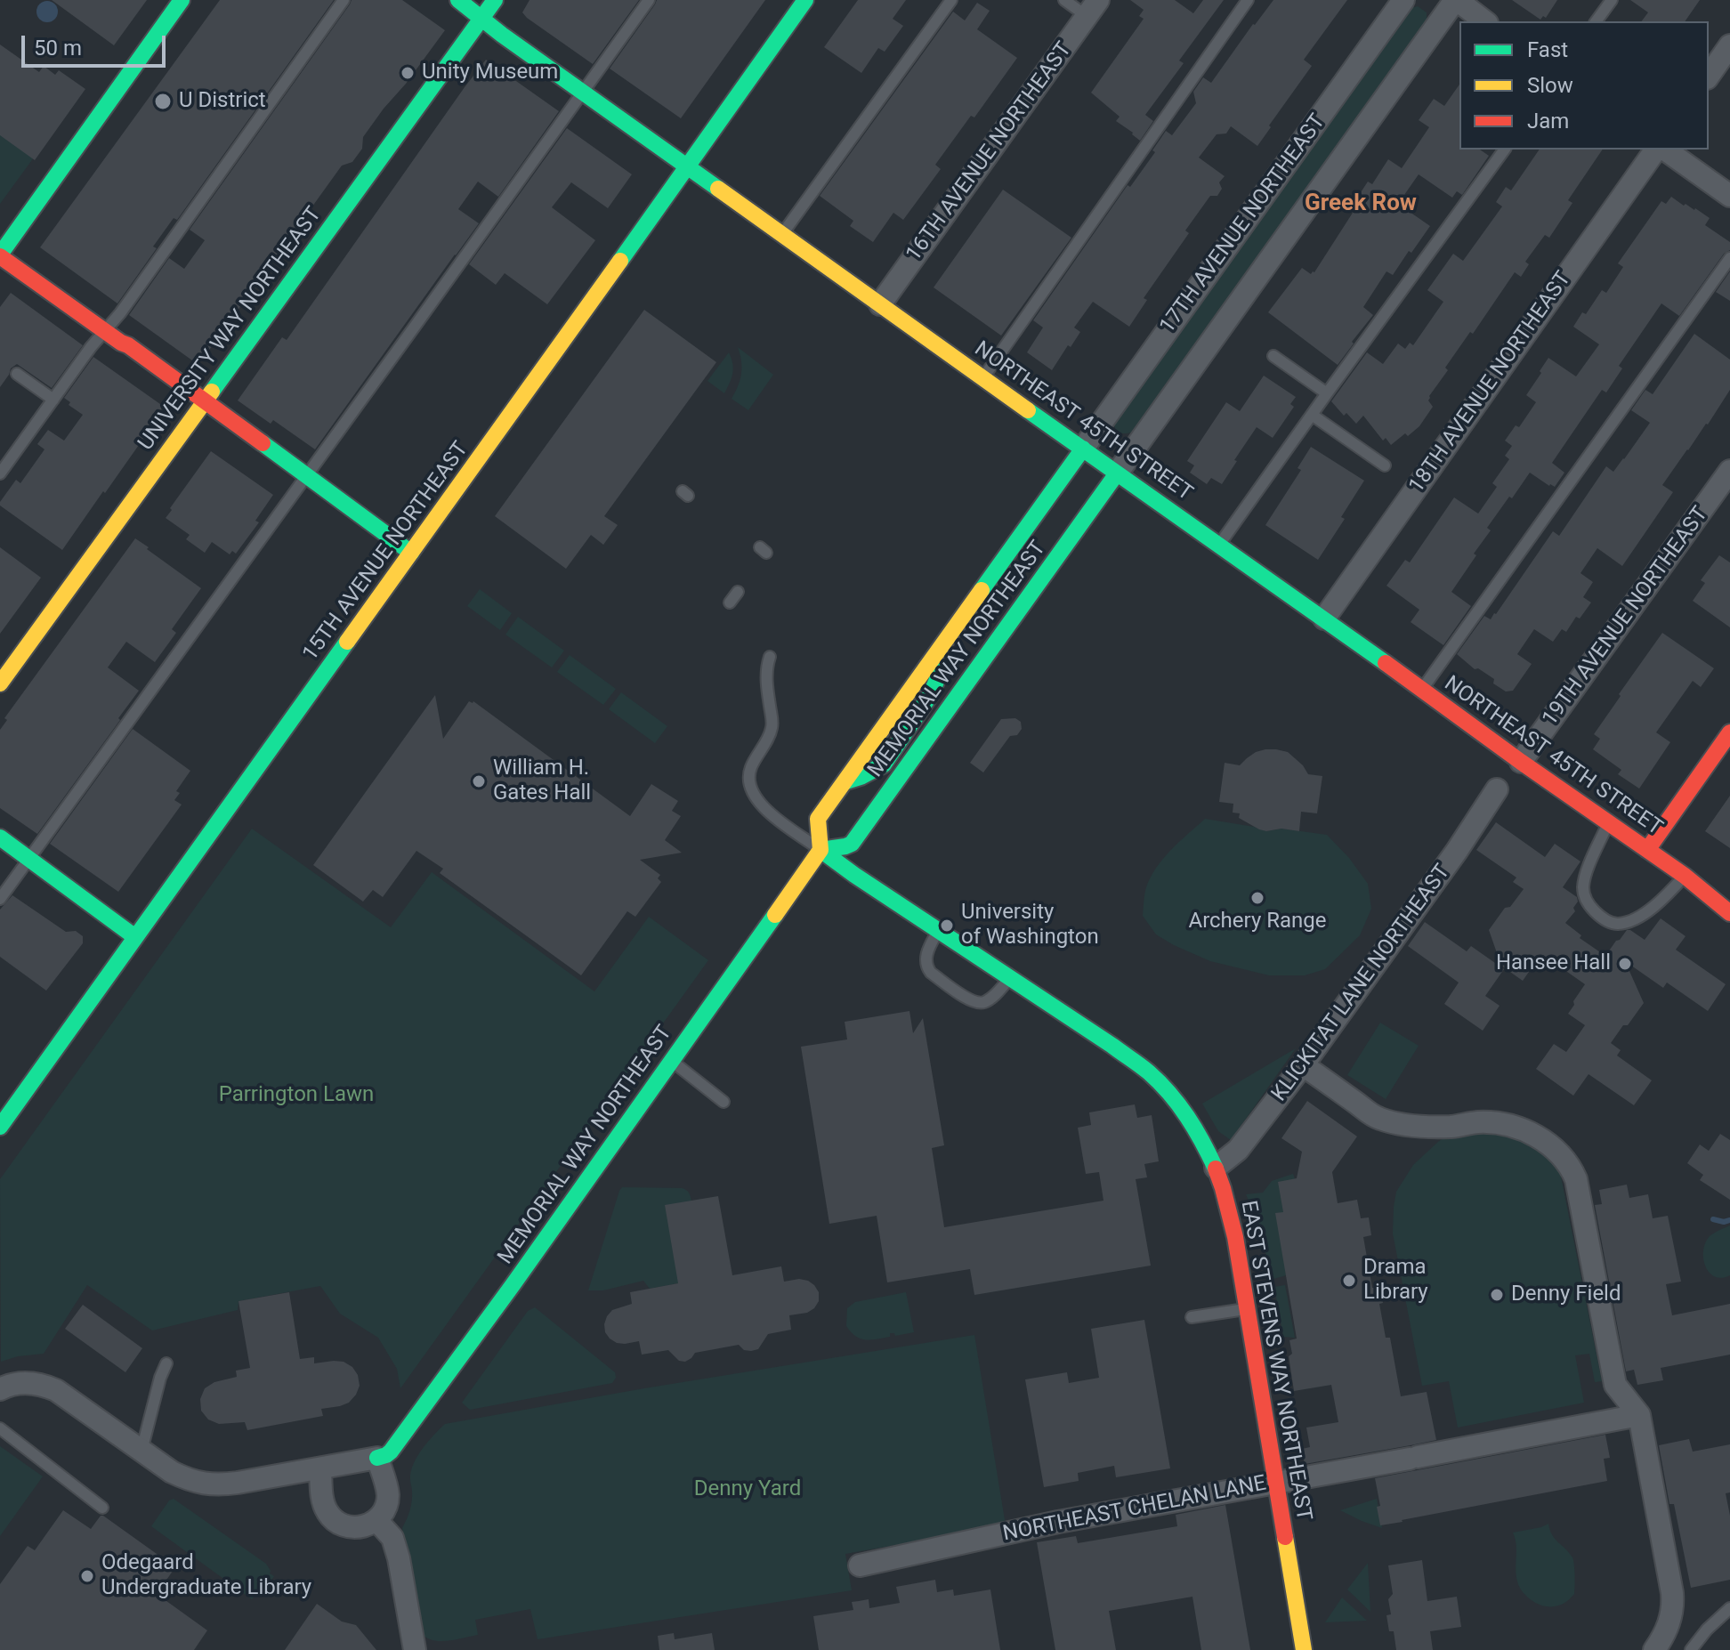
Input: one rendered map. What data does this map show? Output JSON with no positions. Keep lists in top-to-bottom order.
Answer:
{
  "streets": {
    "street": [
      "16TH AVENUE NORTHEAST",
      "17TH AVENUE NORTHEAST",
      "UNIVERSITY WAY NORTHEAST",
      "18TH AVENUE NORTHEAST",
      "NORTHEAST 45TH STREET",
      "15TH AVENUE NORTHEAST",
      "19TH AVENUE NORTHEAST",
      "MEMORIAL WAY NORTHEAST",
      "KLICKITAT LANE NORTHEAST",
      "EAST STEVENS WAY NORTHEAST",
      "NORTHEAST CHELAN LANE"
    ]
  },
  "crossings": [
    ["16TH AVENUE NORTHEAST", "NORTHEAST 45TH STREET"],
    ["17TH AVENUE NORTHEAST", "NORTHEAST 45TH STREET"],
    ["17TH AVENUE NORTHEAST", "MEMORIAL WAY NORTHEAST"],
    ["UNIVERSITY WAY NORTHEAST", "NORTHEAST 45TH STREET"],
    ["18TH AVENUE NORTHEAST", "NORTHEAST 45TH STREET"],
    ["NORTHEAST 45TH STREET", "15TH AVENUE NORTHEAST"],
    ["NORTHEAST 45TH STREET", "19TH AVENUE NORTHEAST"],
    ["NORTHEAST 45TH STREET", "MEMORIAL WAY NORTHEAST"],
    ["MEMORIAL WAY NORTHEAST", "EAST STEVENS WAY NORTHEAST"],
    ["KLICKITAT LANE NORTHEAST", "EAST STEVENS WAY NORTHEAST"],
    ["EAST STEVENS WAY NORTHEAST", "NORTHEAST CHELAN LANE"]
  ],
  "districts": ["Greek Row"],
  "parks": ["Parrington Lawn", "Denny Yard"],
  "places": [
    "Unity Museum",
    "U District",
    "William H. Gates Hall",
    "Archery Range",
    "University of Washington",
    "Hansee Hall",
    "Drama Library",
    "Denny Field",
    "Odegaard Undergraduate Library"
  ],
  "legend": ["Fast", "Slow", "Jam"],
  "scale_bar": "50 m"
}
